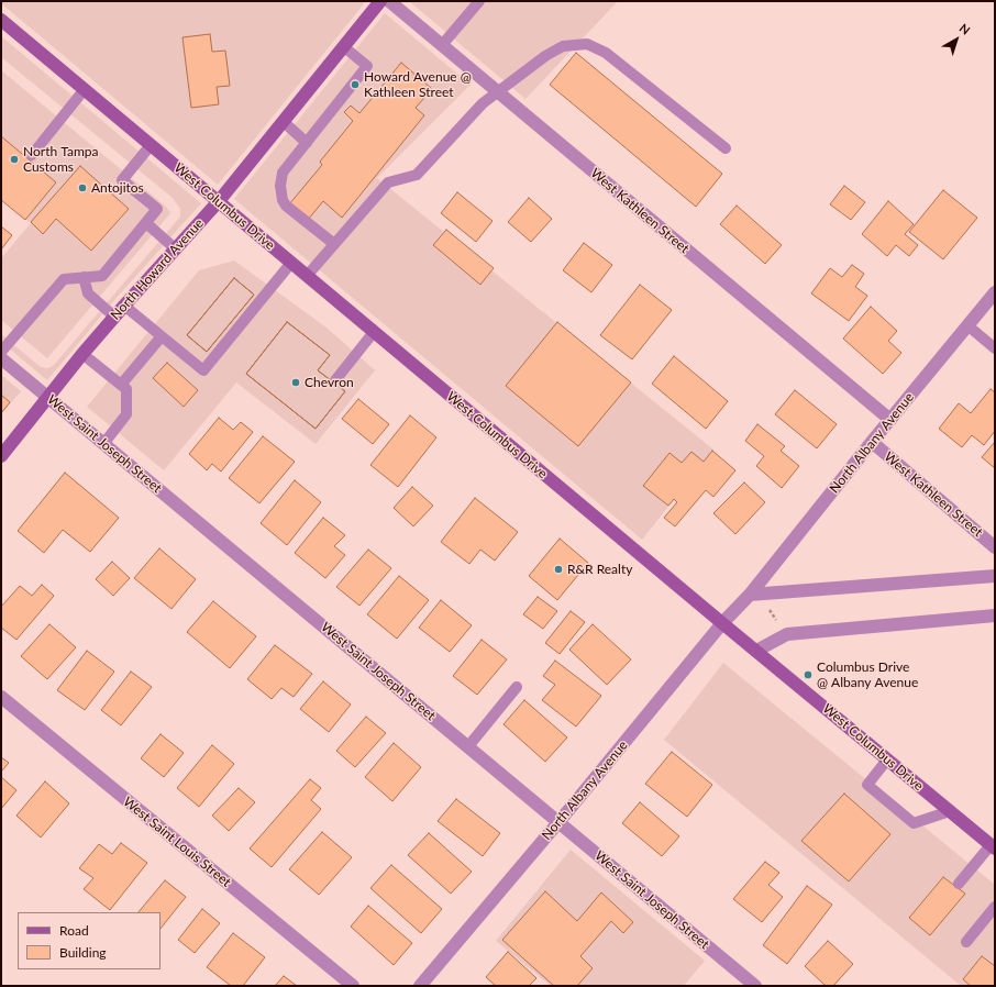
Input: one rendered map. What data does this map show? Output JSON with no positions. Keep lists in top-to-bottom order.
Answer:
{
  "streets": {
    "main road": ["West Columbus Drive", "North Howard Avenue"],
    "street": [
      "West Kathleen Street",
      "North Albany Avenue",
      "West Saint Joseph Street",
      "West Saint Louis Street"
    ]
  },
  "crossings": [
    ["West Columbus Drive", "North Howard Avenue"],
    ["West Columbus Drive", "North Albany Avenue"],
    ["West Kathleen Street", "North Albany Avenue"],
    ["North Howard Avenue", "West Saint Joseph Street"],
    ["North Albany Avenue", "West Saint Joseph Street"]
  ],
  "places": [
    "Howard Avenue @ Kathleen Street",
    "North Tampa Customs",
    "Antojitos",
    "Chevron",
    "R&R Realty",
    "Columbus Drive @ Albany Avenue"
  ],
  "legend": ["Road", "Building"],
  "north": "top right"
}
